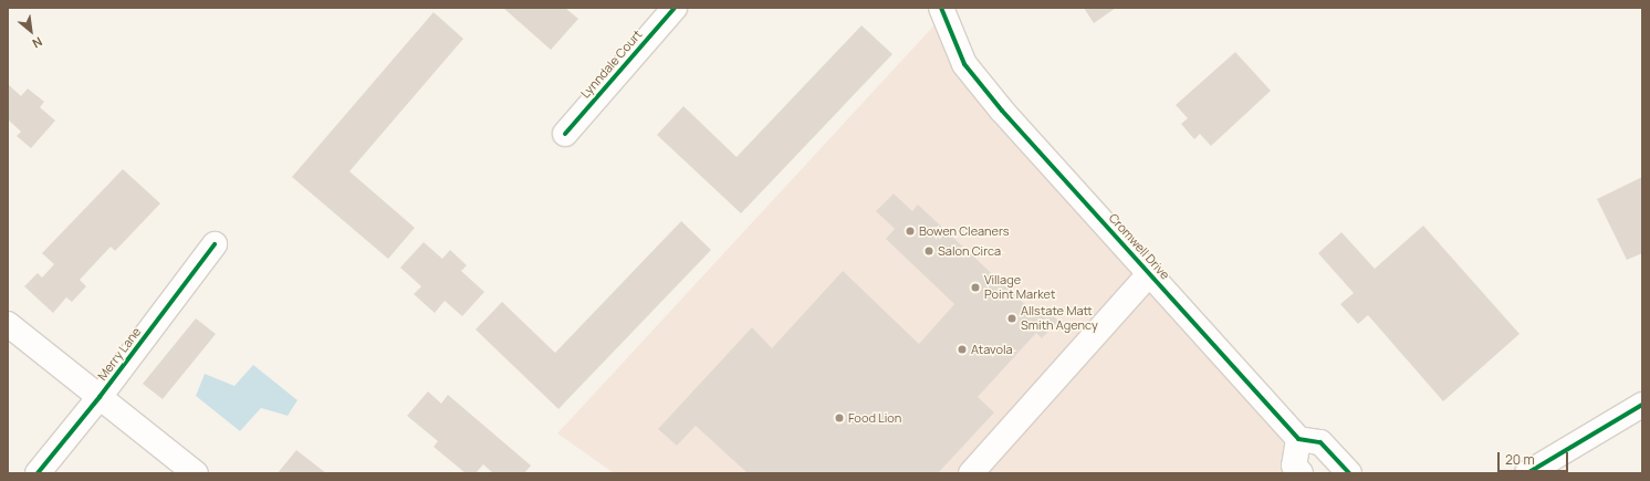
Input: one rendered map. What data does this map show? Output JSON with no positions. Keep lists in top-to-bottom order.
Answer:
{
  "streets": {
    "street": ["Lynndale Court", "Cromwell Drive", "Merry Lane"]
  },
  "places": [
    "Bowen Cleaners",
    "Salon Circa",
    "Village Point Market",
    "Allstate Matt Smith Agency",
    "Atavola",
    "Food Lion"
  ],
  "scale_bar": "20 m",
  "north": "bottom right"
}
